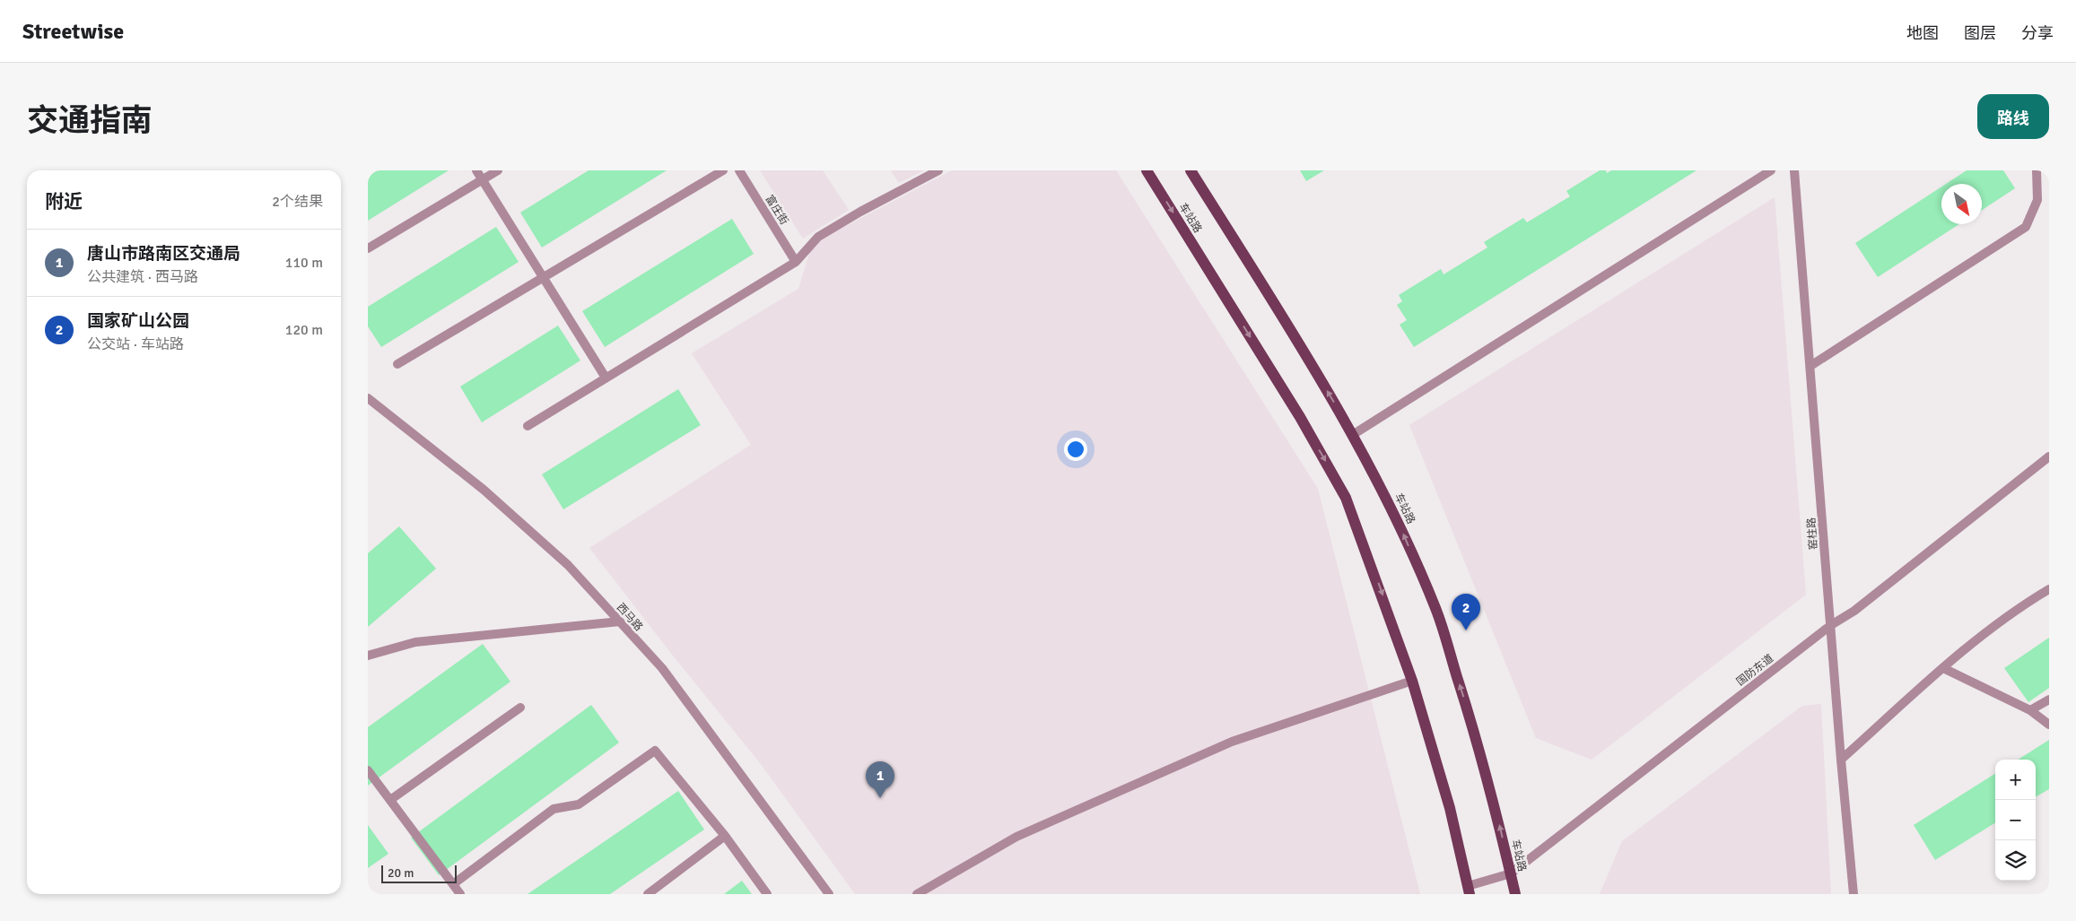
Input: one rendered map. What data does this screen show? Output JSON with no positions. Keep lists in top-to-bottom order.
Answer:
{
  "streets": {
    "main road": ["车站路"],
    "street": [
      "富庄街",
      "窑柱路",
      "西马路",
      "国防东道"
    ]
  },
  "crossings": [
    ["车站路", "国防东道"],
    ["窑柱路", "国防东道"]
  ],
  "scale_bar": "20 m",
  "north": "bottom right",
  "page": {
    "header": "Streetwise",
    "nav": ["地图", "图层", "分享"],
    "title": "交通指南",
    "buttons": "路线",
    "heading": ["附近", "2个结果"],
    "list": [
      {
        "mark": "1",
        "name": "唐山市路南区交通局",
        "note": "公共建筑 · 西马路",
        "value": "110 m"
      },
      {
        "mark": "2",
        "name": "国家矿山公园",
        "note": "公交站 · 车站路",
        "value": "120 m"
      }
    ],
    "pins": ["2", "1"],
    "map_buttons": ["+", "−"],
    "scale": "20 m"
  }
}
